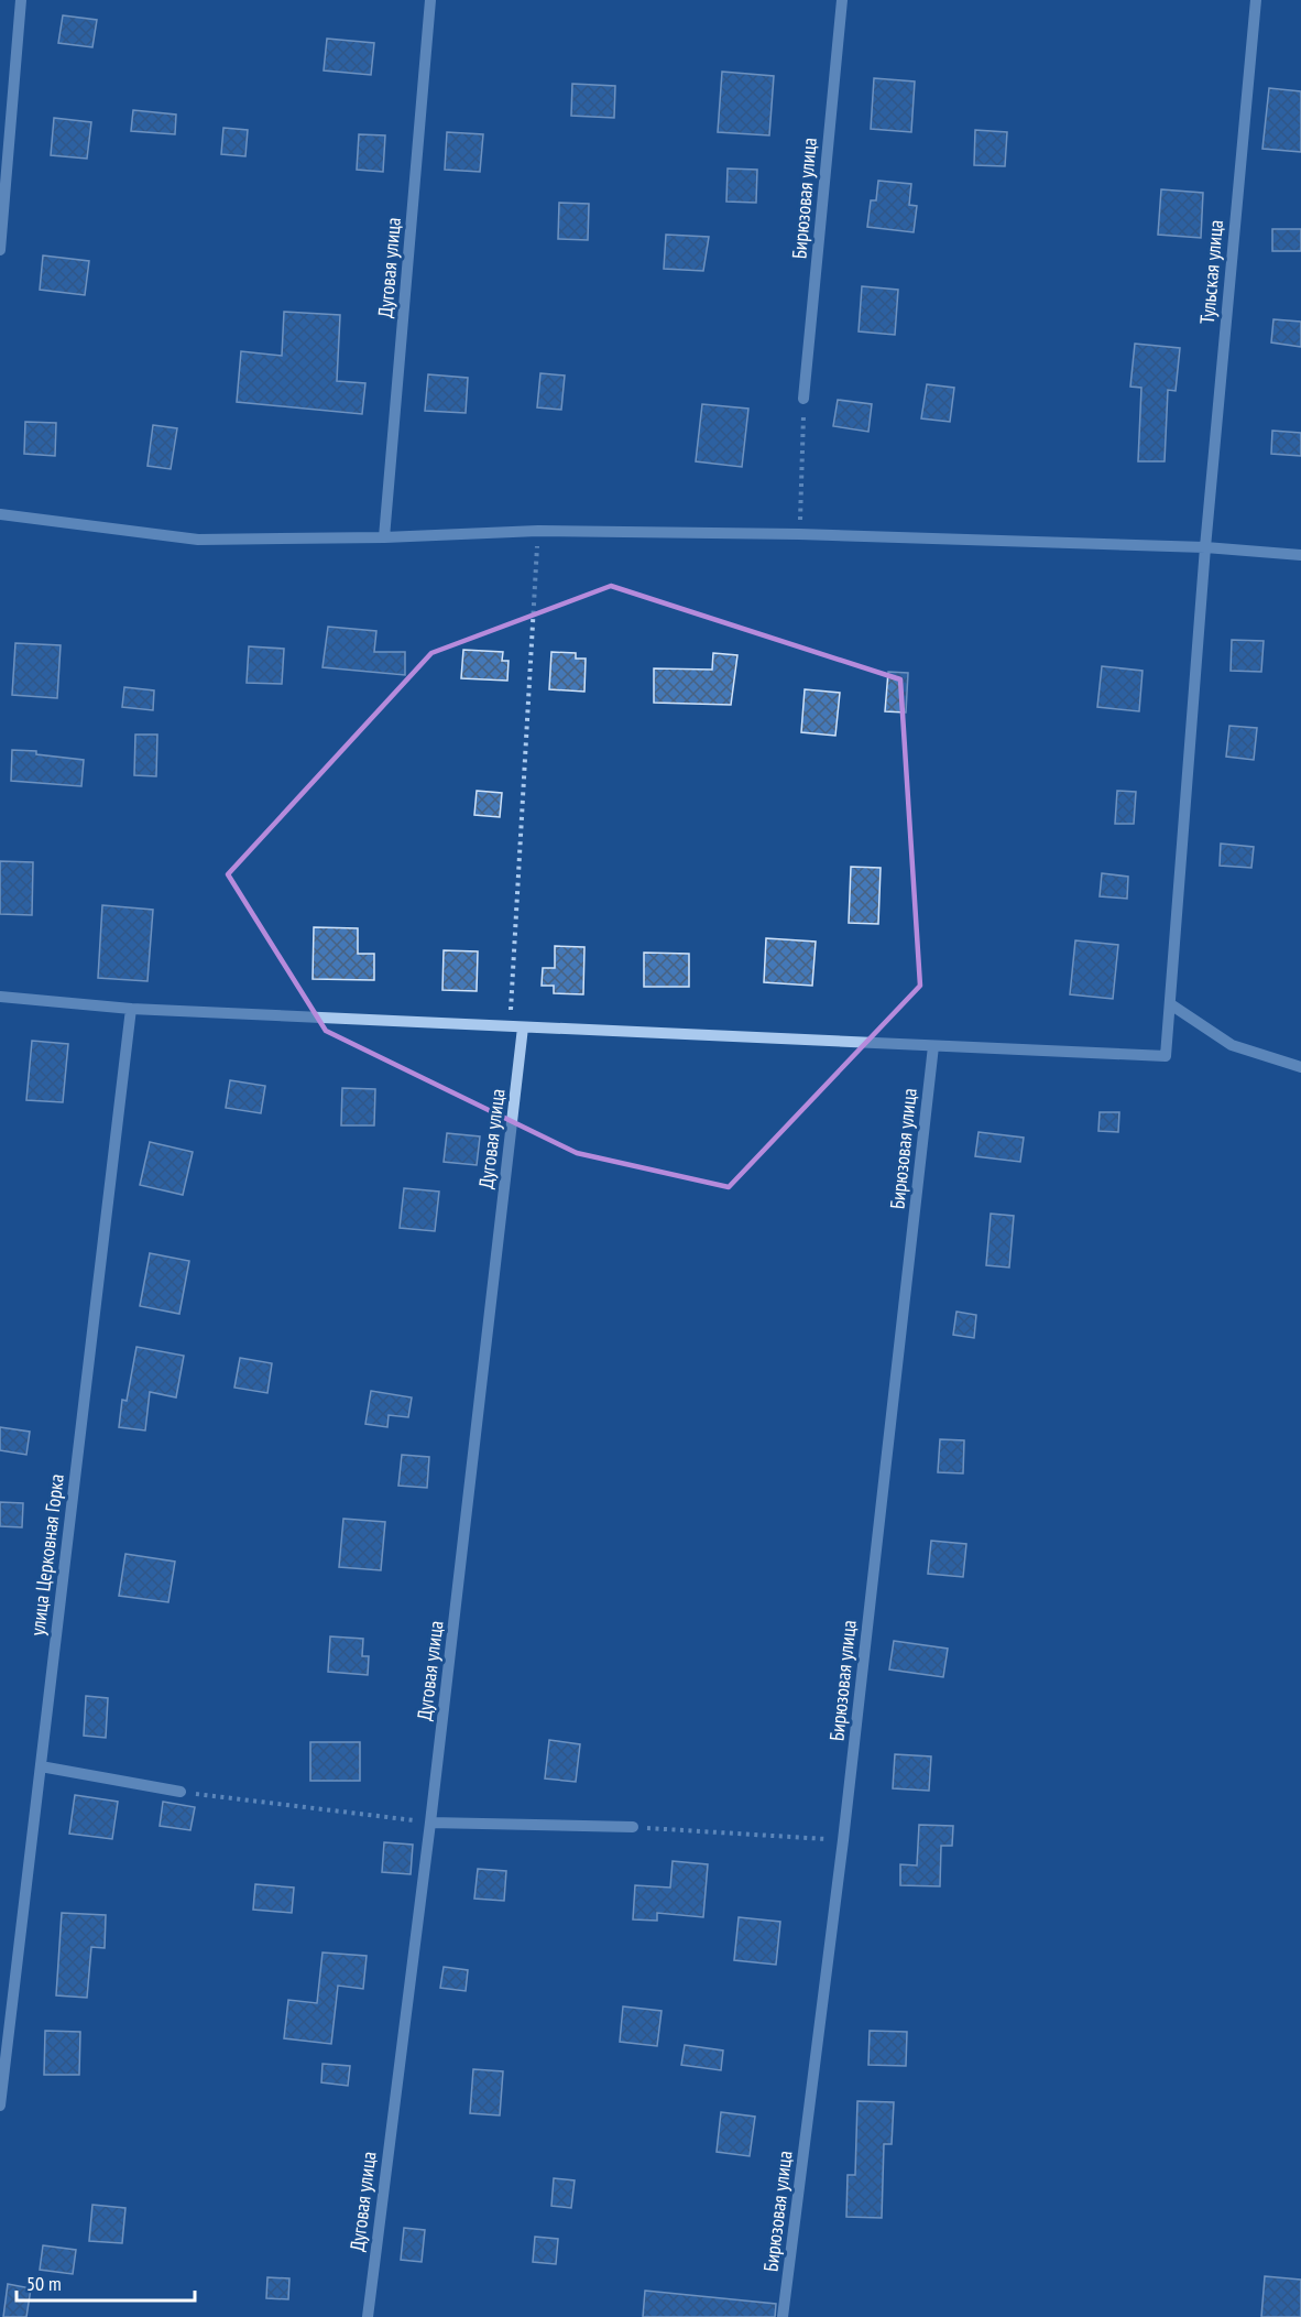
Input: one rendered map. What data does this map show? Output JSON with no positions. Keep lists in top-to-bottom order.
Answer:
{
  "streets": {
    "street": [
      "Бирюзовая улица",
      "Дуговая улица",
      "Тульская улица",
      "улица Церковная Горка"
    ]
  },
  "crossings": [
    ["Бирюзовая улица", "Тульская улица"]
  ],
  "scale_bar": "50 m"
}
